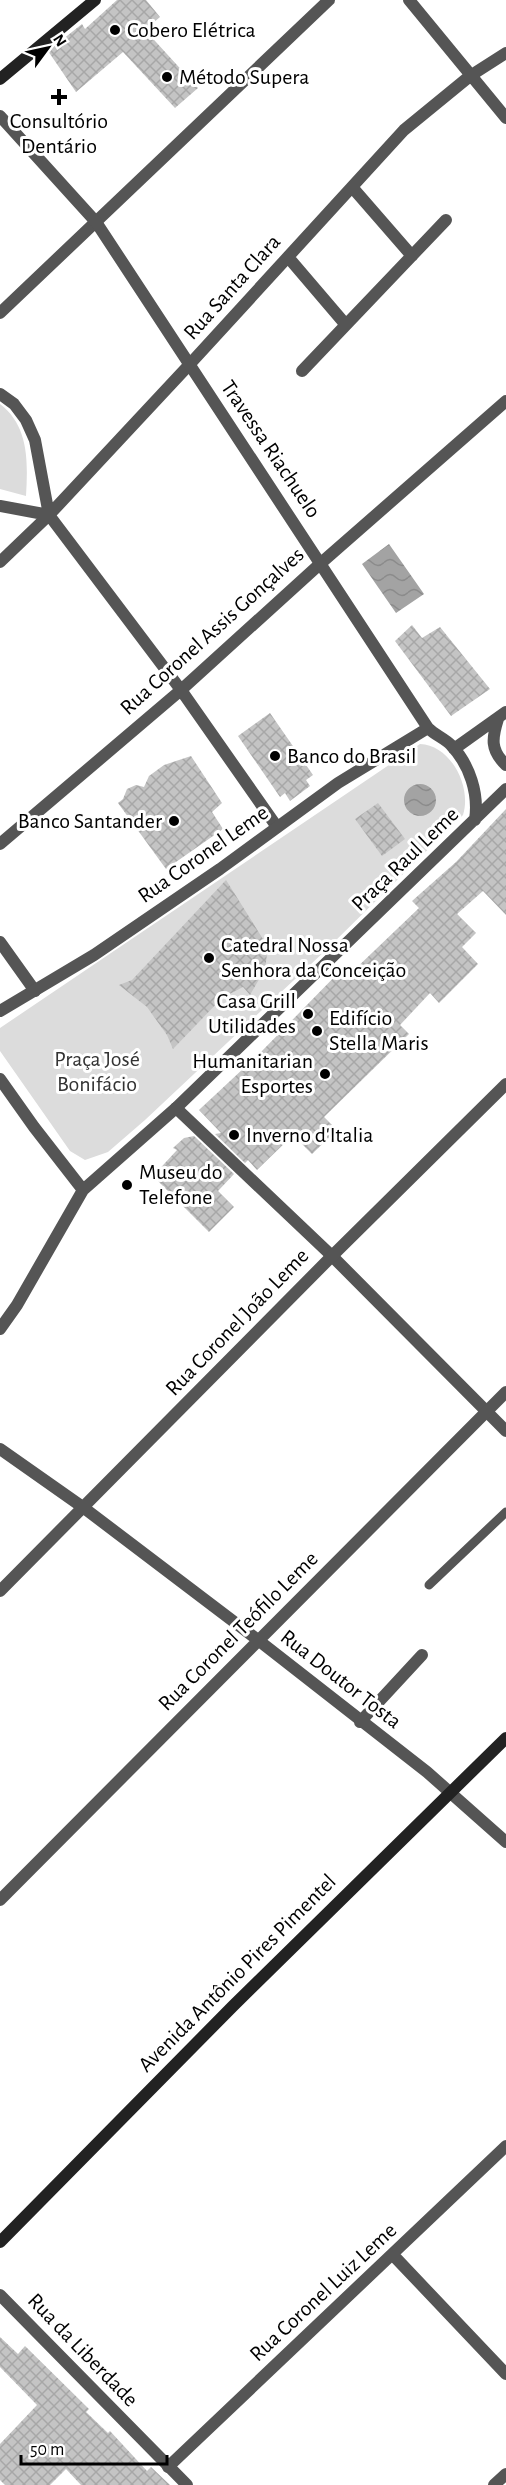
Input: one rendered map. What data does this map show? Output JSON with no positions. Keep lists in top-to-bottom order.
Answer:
{
  "streets": {
    "main road": ["Avenida Antônio Pires Pimentel"],
    "street": [
      "Rua Santa Clara",
      "Travessa Riachuelo",
      "Rua Coronel Assis Gonçalves",
      "Rua Coronel Leme",
      "Praça Raul Leme",
      "Rua Coronel João Leme",
      "Rua Coronel Teófilo Leme",
      "Rua Doutor Tosta",
      "Rua Coronel Luiz Leme",
      "Rua da Liberdade"
    ]
  },
  "crossings": [
    ["Rua Santa Clara", "Travessa Riachuelo"],
    ["Travessa Riachuelo", "Rua Coronel Assis Gonçalves"],
    ["Travessa Riachuelo", "Rua Coronel Leme"],
    ["Travessa Riachuelo", "Praça Raul Leme"],
    ["Rua Coronel João Leme", "Rua Doutor Tosta"],
    ["Rua Coronel Teófilo Leme", "Rua Doutor Tosta"],
    ["Rua Doutor Tosta", "Avenida Antônio Pires Pimentel"],
    ["Rua Coronel Luiz Leme", "Rua da Liberdade"]
  ],
  "parks": ["Praça José Bonifácio"],
  "places": {
    "other": [
      "Cobero Elétrica",
      "Método Supera",
      "Banco do Brasil",
      "Banco Santander",
      "Catedral Nossa Senhora da Conceição",
      "Casa Grill Utilidades",
      "Edifício Stella Maris",
      "Humanitarian Esportes",
      "Inverno d'Italia",
      "Museu do Telefone"
    ],
    "health": ["Consultório Dentário"]
  },
  "scale_bar": "50 m",
  "north": "top right"
}
